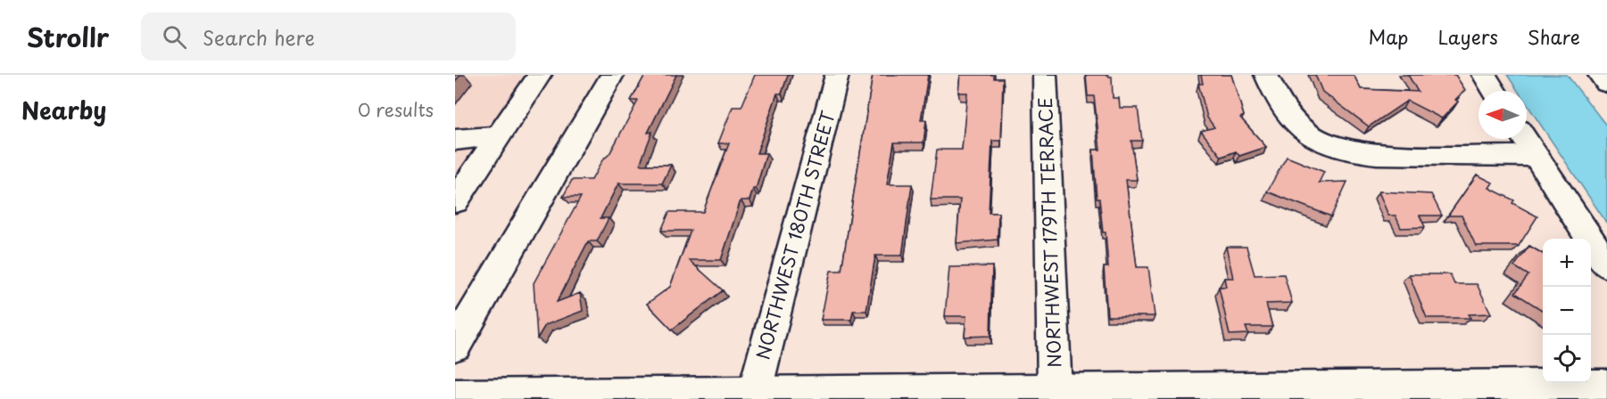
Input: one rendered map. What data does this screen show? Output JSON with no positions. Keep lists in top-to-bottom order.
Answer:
{
  "streets": {
    "street": ["NORTHWEST 179TH TERRACE", "NORTHWEST 180TH STREET"]
  },
  "north": "left",
  "page": {
    "header": "Strollr",
    "search": "Search here",
    "nav": ["Map", "Layers", "Share"],
    "heading": ["Nearby", "0 results"],
    "map_buttons": ["+", "−"]
  }
}
